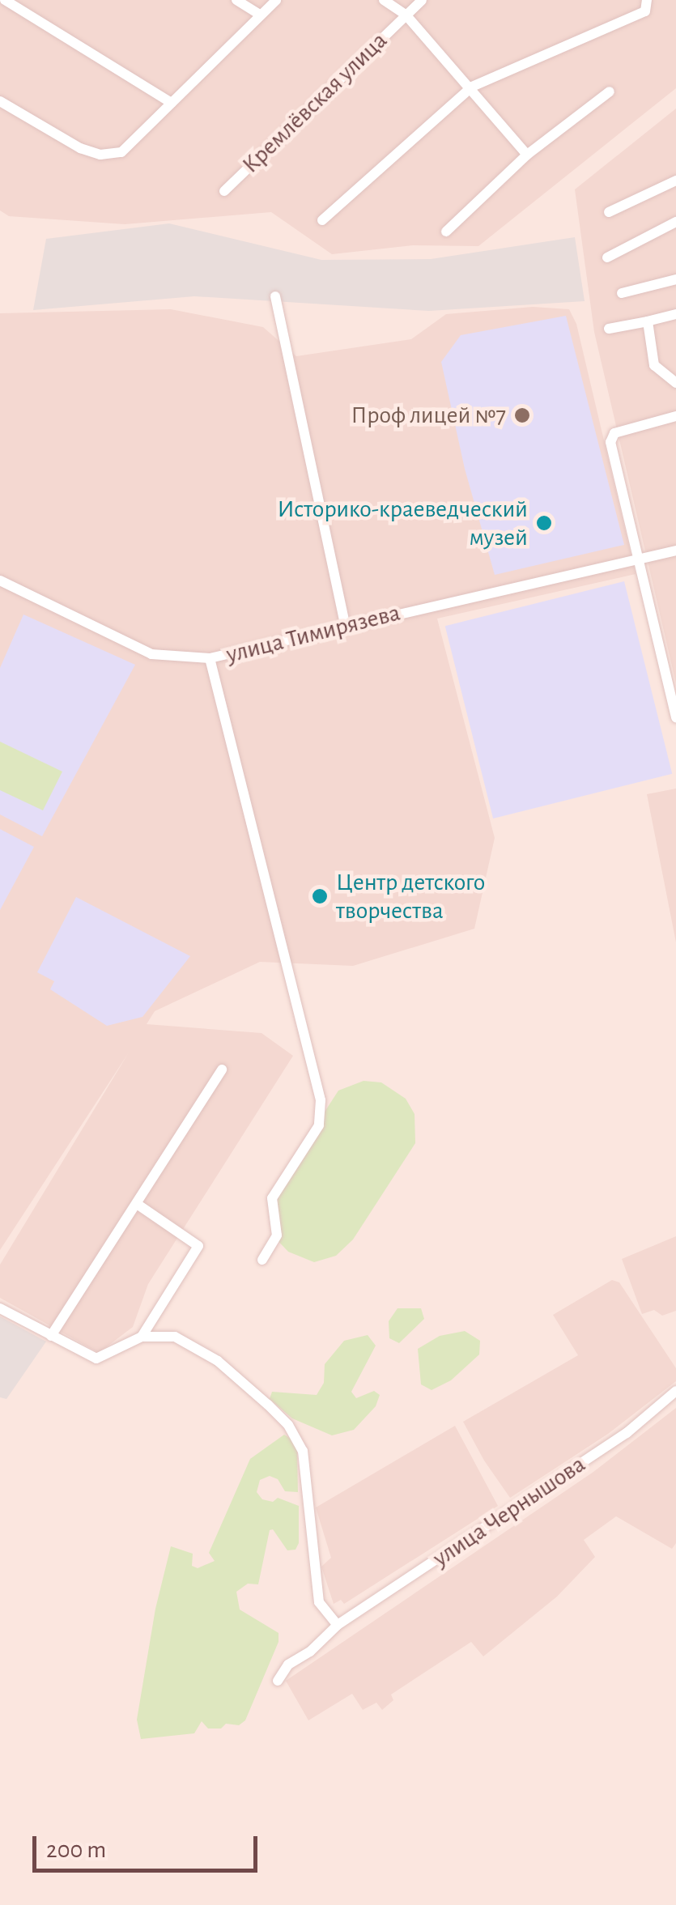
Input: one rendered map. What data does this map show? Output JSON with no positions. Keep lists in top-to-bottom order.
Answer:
{
  "streets": {
    "street": ["Кремлёвская улица", "улица Тимирязева", "улица Чернышова"]
  },
  "places": ["Проф лицей №7", "Историко-краеведческий музей", "Центр детского творчества"],
  "scale_bar": "200 m"
}
